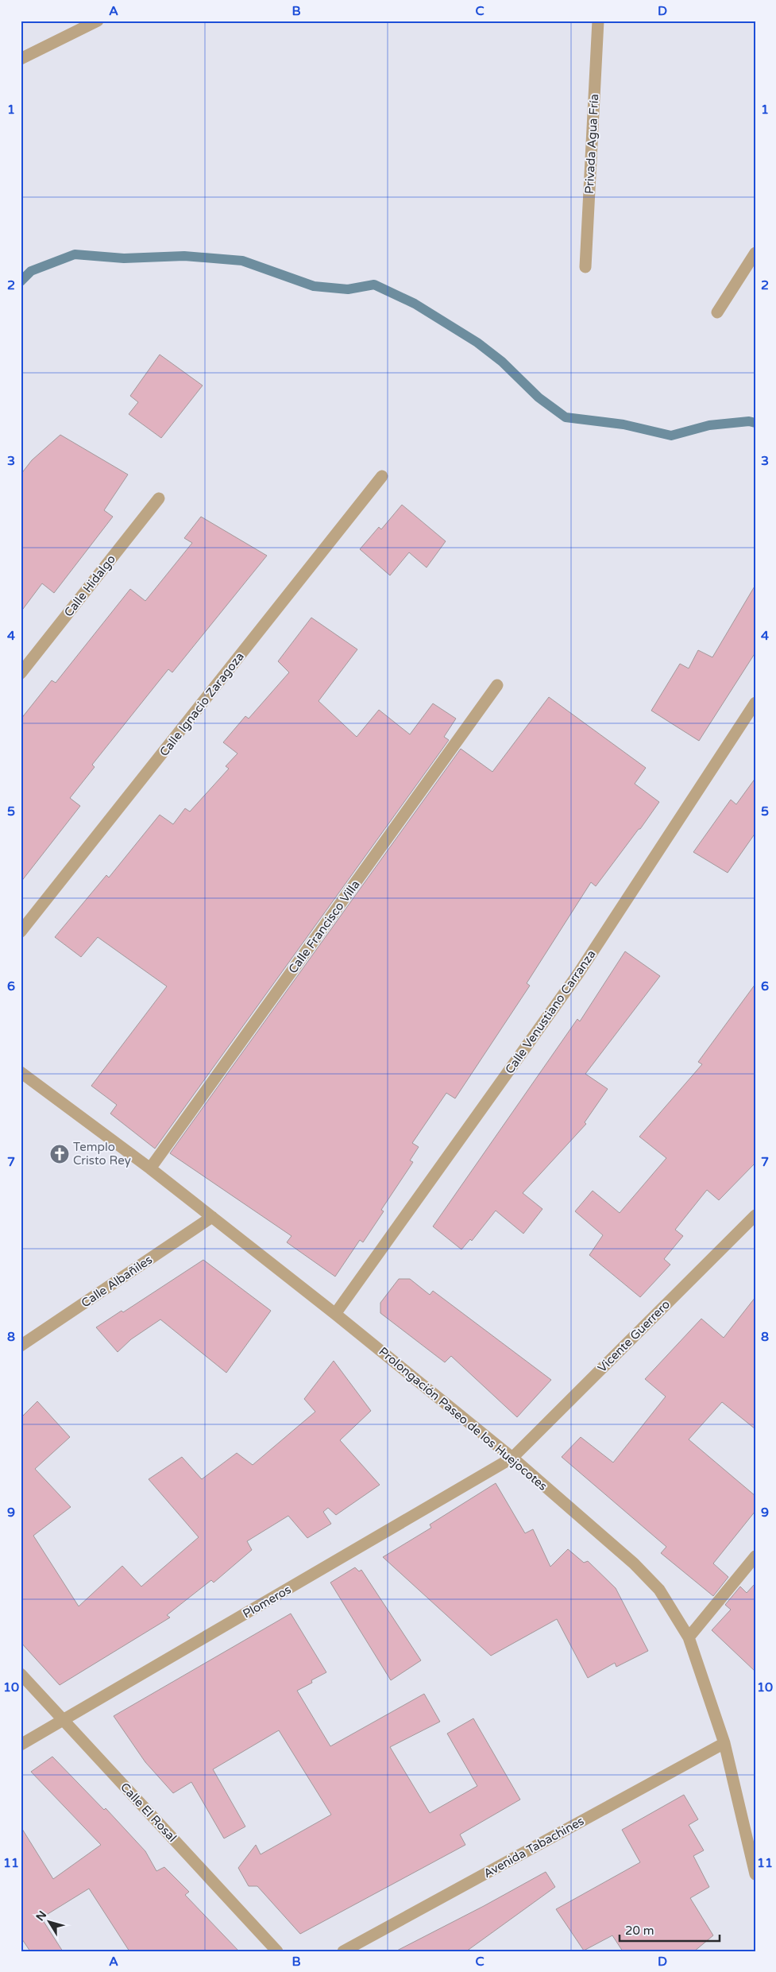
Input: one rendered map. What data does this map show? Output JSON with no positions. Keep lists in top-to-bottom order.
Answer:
{
  "streets": {
    "street": [
      "Privada Agua Fría",
      "Calle Hidalgo",
      "Calle Ignacio Zaragoza",
      "Calle Francisco Villa",
      "Calle Venustiano Carranza",
      "Calle Albañiles",
      "Vicente Guerrero",
      "Prolongación Paseo de los Huejocotes",
      "Plomeros",
      "Calle El Rosal",
      "Avenida Tabachines"
    ]
  },
  "crossings": [
    ["Calle Francisco Villa", "Prolongación Paseo de los Huejocotes"],
    ["Calle Venustiano Carranza", "Prolongación Paseo de los Huejocotes"],
    ["Calle Albañiles", "Prolongación Paseo de los Huejocotes"],
    ["Vicente Guerrero", "Prolongación Paseo de los Huejocotes"],
    ["Vicente Guerrero", "Plomeros"],
    ["Prolongación Paseo de los Huejocotes", "Plomeros"],
    ["Prolongación Paseo de los Huejocotes", "Avenida Tabachines"],
    ["Plomeros", "Calle El Rosal"]
  ],
  "places": {
    "church": ["Templo Cristo Rey"]
  },
  "scale_bar": "20 m",
  "north": "top left",
  "grid": {
    "columns": [
      "A",
      "B",
      "C",
      "D"
    ],
    "rows": [
      "1",
      "2",
      "3",
      "4",
      "5",
      "6",
      "7",
      "8",
      "9",
      "10",
      "11"
    ]
  }
}
